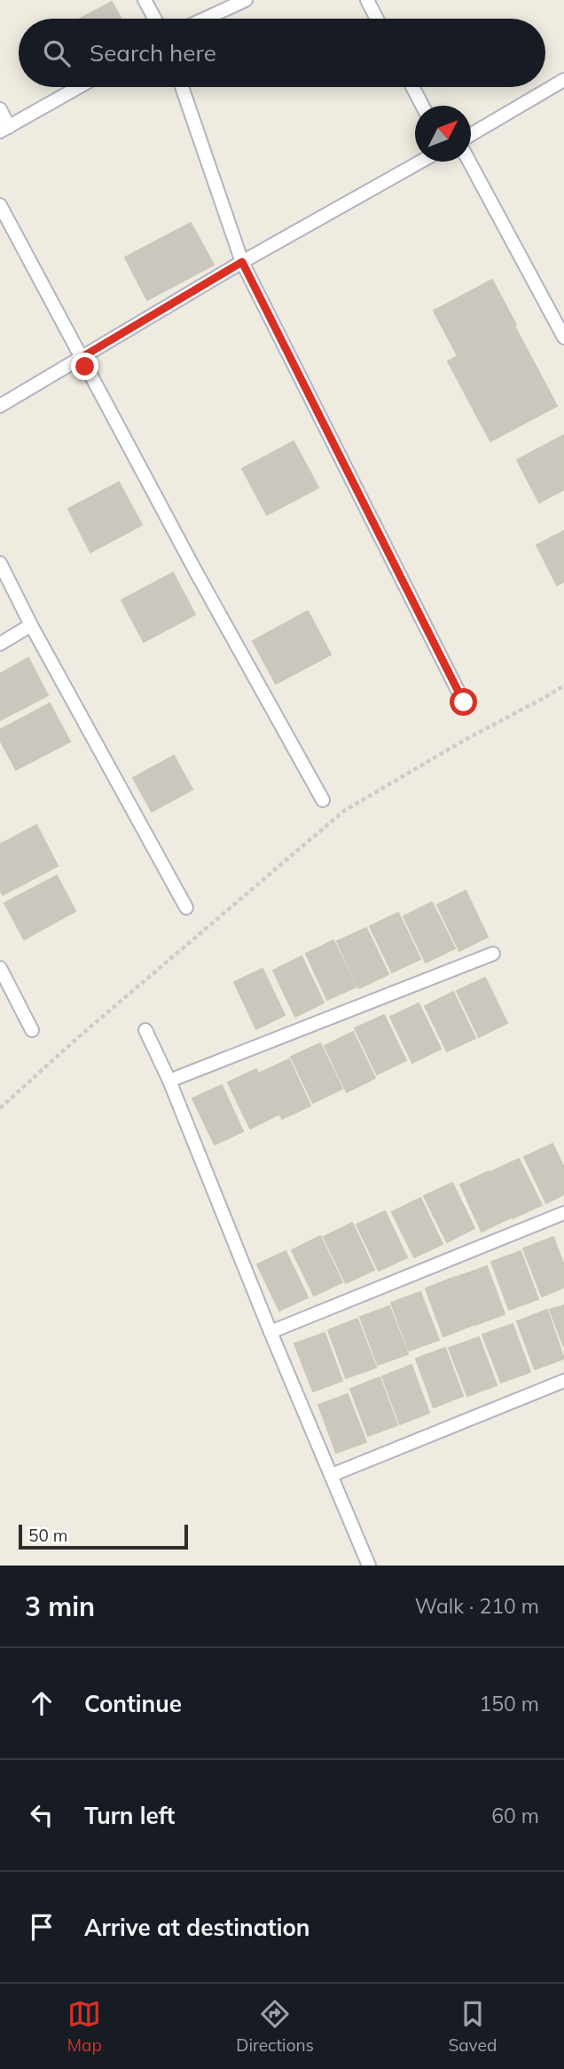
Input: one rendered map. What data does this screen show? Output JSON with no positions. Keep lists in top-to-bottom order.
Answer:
{
  "scale_bar": "50 m",
  "north": "top right",
  "page": {
    "search": "Search here",
    "scale": "50 m",
    "heading": ["3 min", "Walk · 210 m"],
    "list": [
      ["Continue", "150 m"],
      ["Turn left", "60 m"],
      "Arrive at destination"
    ],
    "nav": ["Map", "Directions", "Saved"]
  }
}
